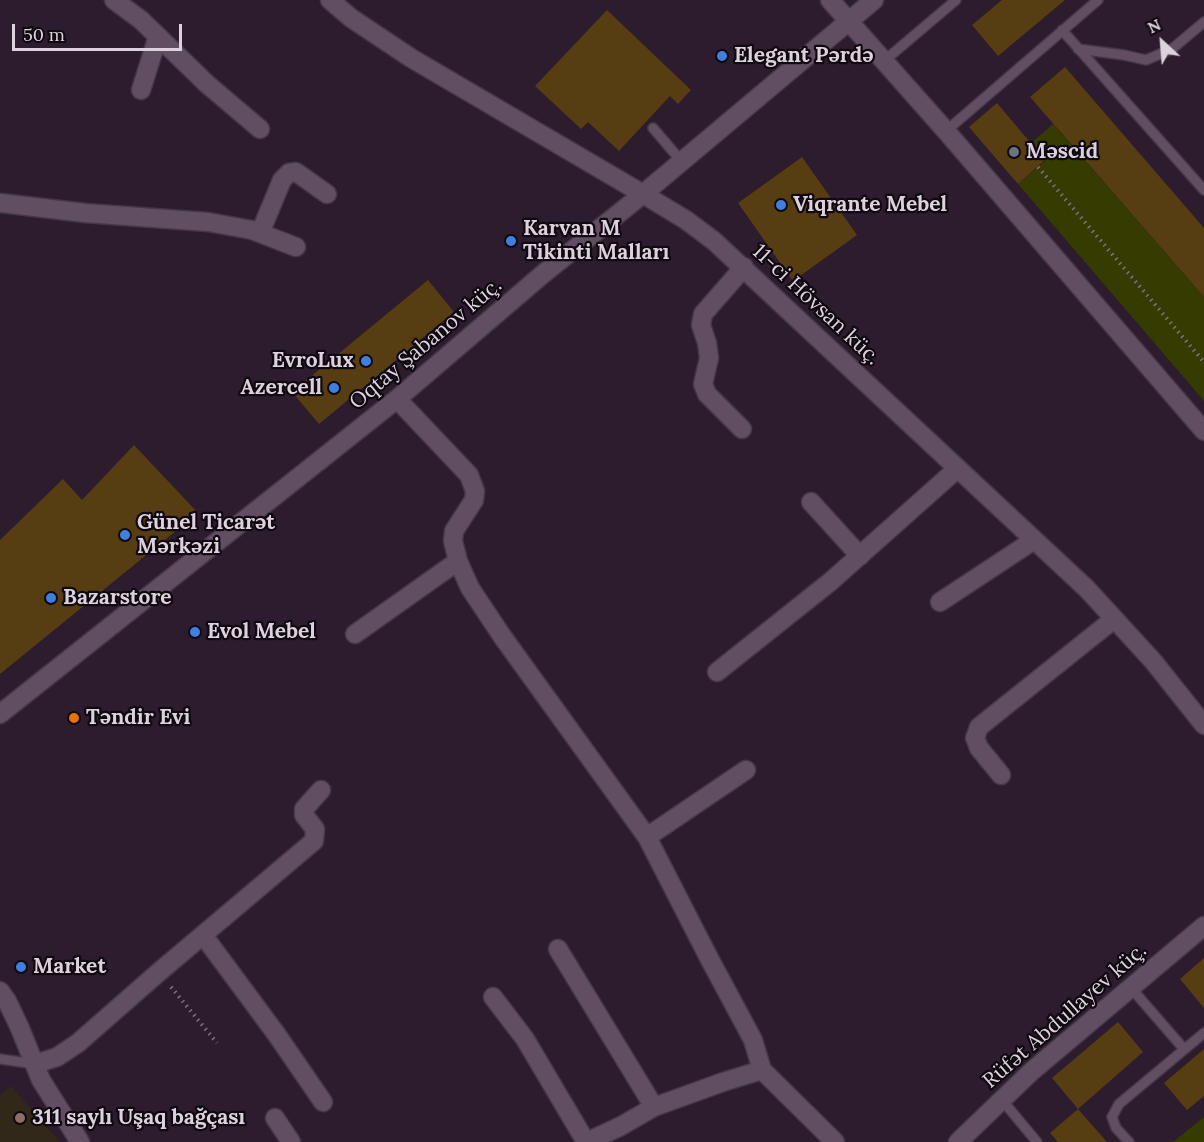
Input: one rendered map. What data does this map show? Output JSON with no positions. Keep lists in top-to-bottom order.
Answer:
{
  "streets": {
    "street": ["11-ci Hövsan küç.", "Oqtay Şabanov küç.", "Rüfət Abdullayev küç."]
  },
  "crossings": [
    ["11-ci Hövsan küç.", "Oqtay Şabanov küç."]
  ],
  "places": [
    "Elegant Pərdə",
    "Məscid",
    "Viqrante Mebel",
    "Karvan M Tikinti Malları",
    "EvroLux",
    "Azercell",
    "Günel Ticarət Mərkəzi",
    "Bazarstore",
    "Evol Mebel",
    "Təndir Evi",
    "Market",
    "311 saylı Uşaq bağçası"
  ],
  "scale_bar": "50 m",
  "north": "top left"
}
